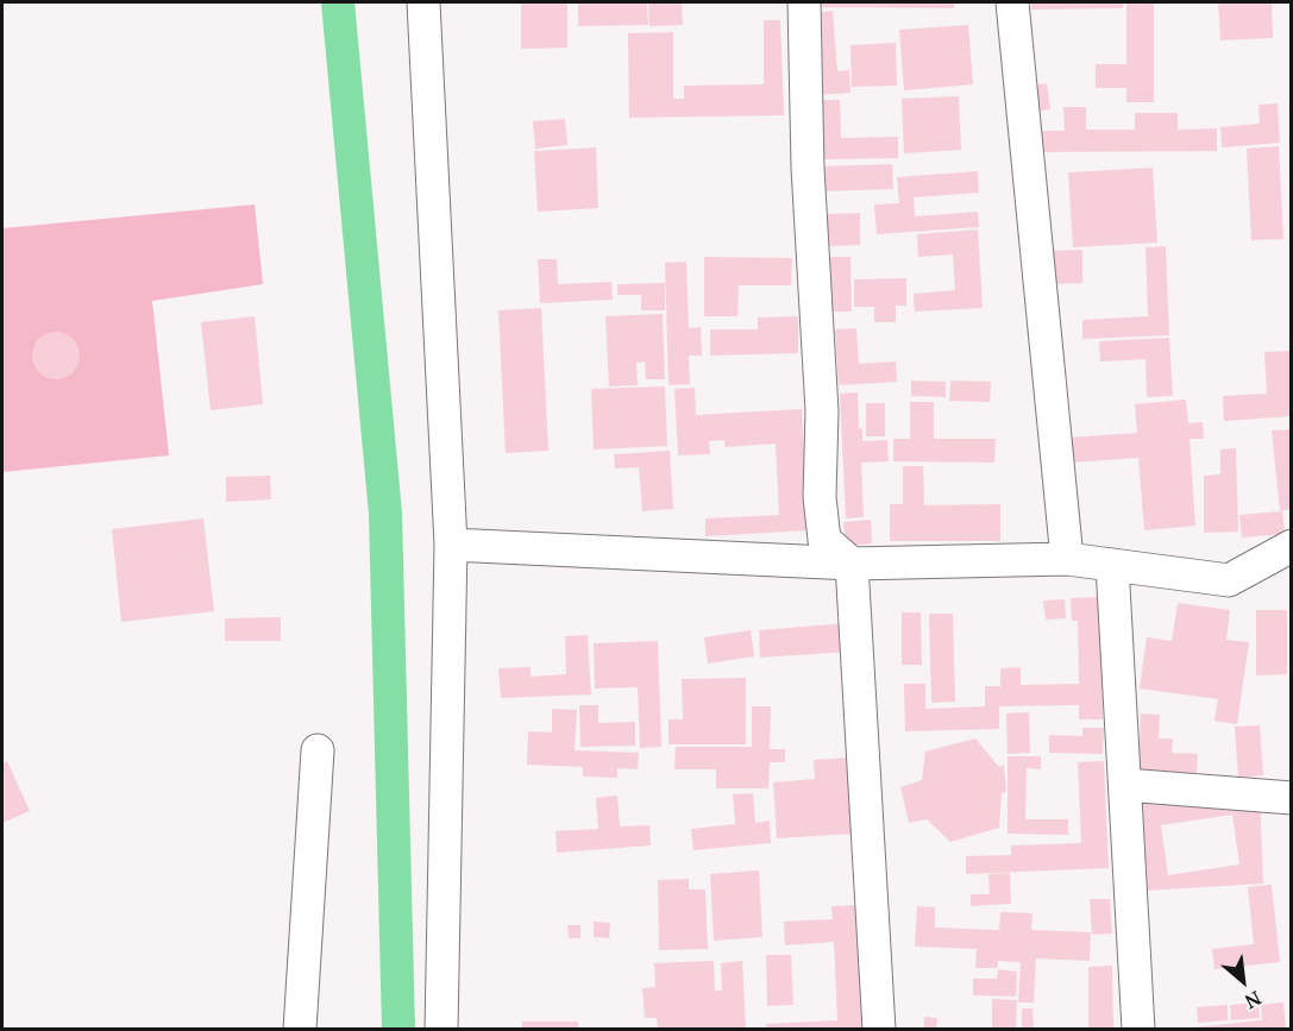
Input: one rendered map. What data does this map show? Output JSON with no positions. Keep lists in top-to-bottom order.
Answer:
{
  "north": "bottom right"
}
